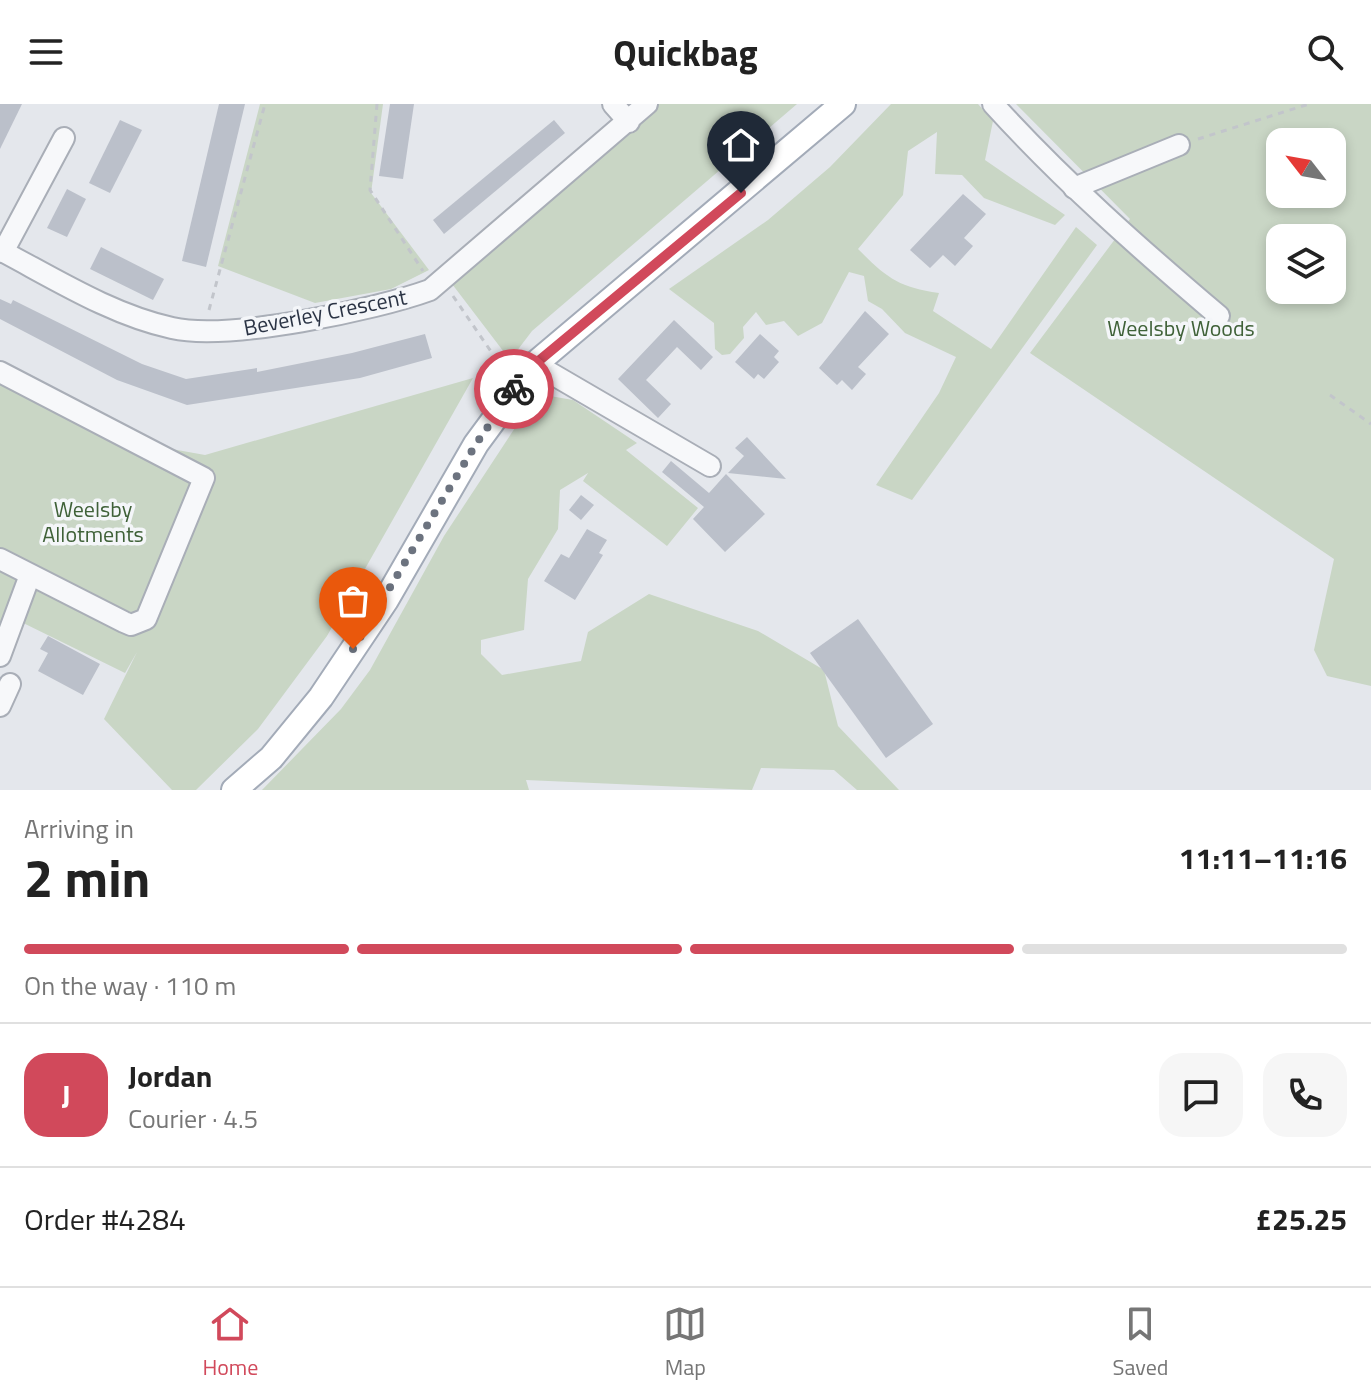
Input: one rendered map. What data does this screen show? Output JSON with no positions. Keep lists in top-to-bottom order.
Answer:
{
  "streets": {
    "street": ["Beverley Crescent"]
  },
  "parks": ["Weelsby Woods", "Weelsby Allotments"],
  "north": "top left",
  "page": {
    "header": "Quickbag",
    "heading": ["2 min", "Arriving in", "11:11–11:16"],
    "panel": [
      "Jordan",
      "Courier · 4.5",
      "Order #4284",
      "£25.25"
    ],
    "bar": "On the way · 110 m",
    "round": "J",
    "tabs": ["Home", "Map", "Saved"]
  }
}
